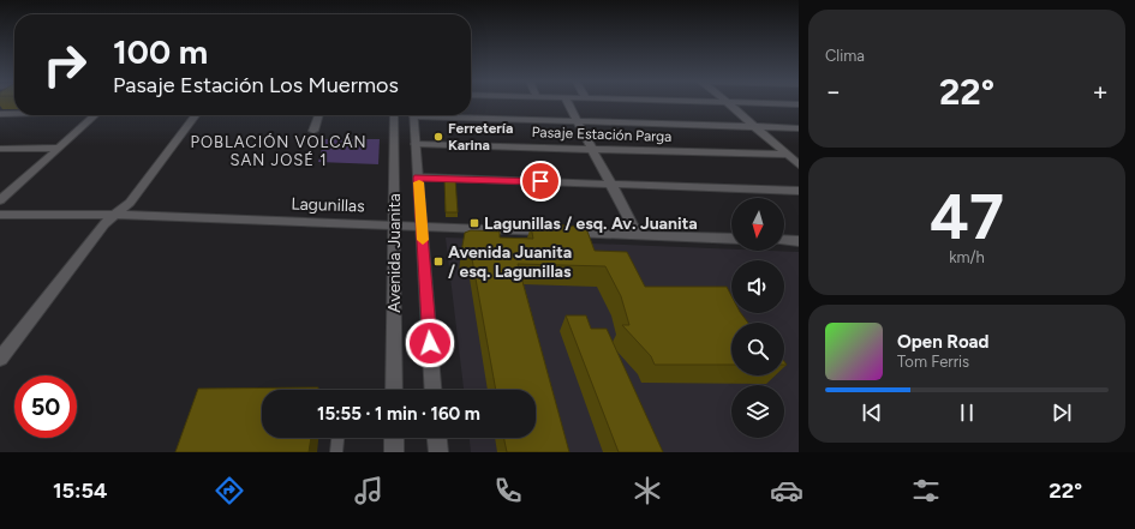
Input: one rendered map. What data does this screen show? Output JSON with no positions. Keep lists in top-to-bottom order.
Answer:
{
  "streets": {
    "street": ["Pasaje Estación Parga", "Lagunillas", "Avenida Juanita"]
  },
  "crossings": [
    ["Pasaje Estación Parga", "Avenida Juanita"],
    ["Lagunillas", "Avenida Juanita"]
  ],
  "districts": ["POBLACIÓN VOLCÁN SAN JOSÉ 1"],
  "places": {
    "other": ["Ferretería Karina"],
    "transit": ["Lagunillas / esq. Av. Juanita", "Avenida Juanita / esq. Lagunillas"]
  },
  "north": "bottom",
  "page": {
    "tile": [
      "Clima",
      ["47", "km/h"]
    ],
    "turn": ["100 m", "Pasaje Estación Los Muermos"],
    "heat": ["−", "22°", "+"],
    "song": ["Open Road", "Tom Ferris"],
    "limit": "50",
    "trip": "15:55 · 1 min · 160 m",
    "tabs": ["15:54", "22°"]
  }
}
